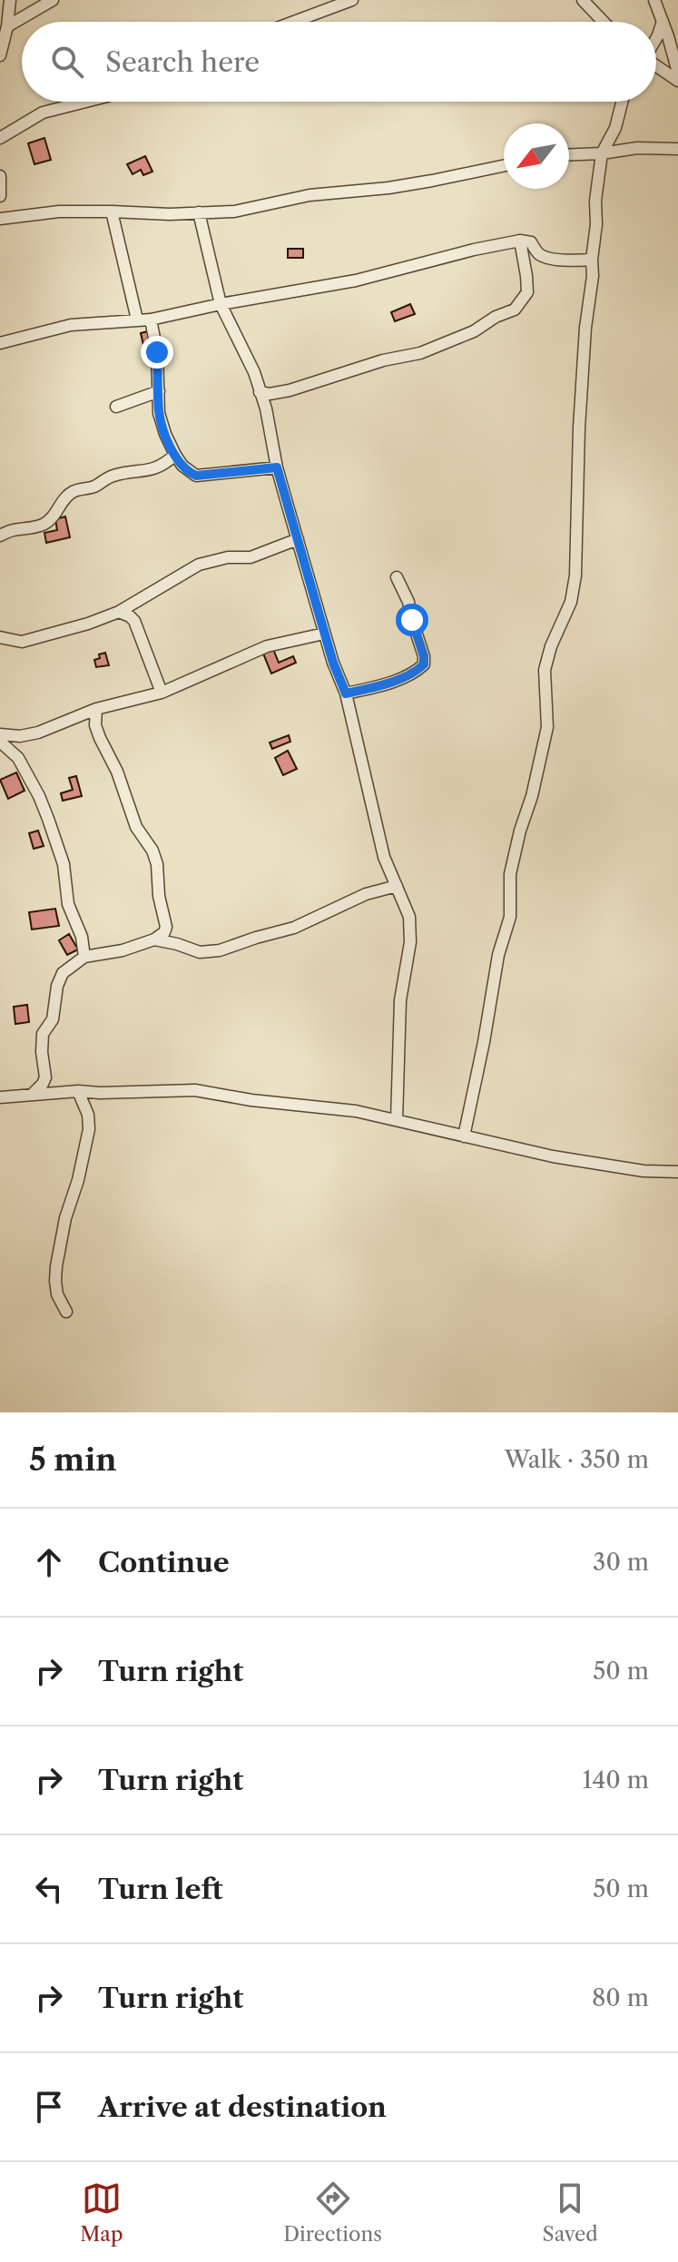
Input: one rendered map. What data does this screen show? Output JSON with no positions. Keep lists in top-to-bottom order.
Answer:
{
  "north": "bottom left",
  "page": {
    "search": "Search here",
    "heading": ["5 min", "Walk · 350 m"],
    "list": [
      ["Continue", "30 m"],
      ["Turn right", "50 m"],
      ["Turn right", "140 m"],
      ["Turn left", "50 m"],
      ["Turn right", "80 m"],
      "Arrive at destination"
    ],
    "nav": ["Map", "Directions", "Saved"]
  }
}
